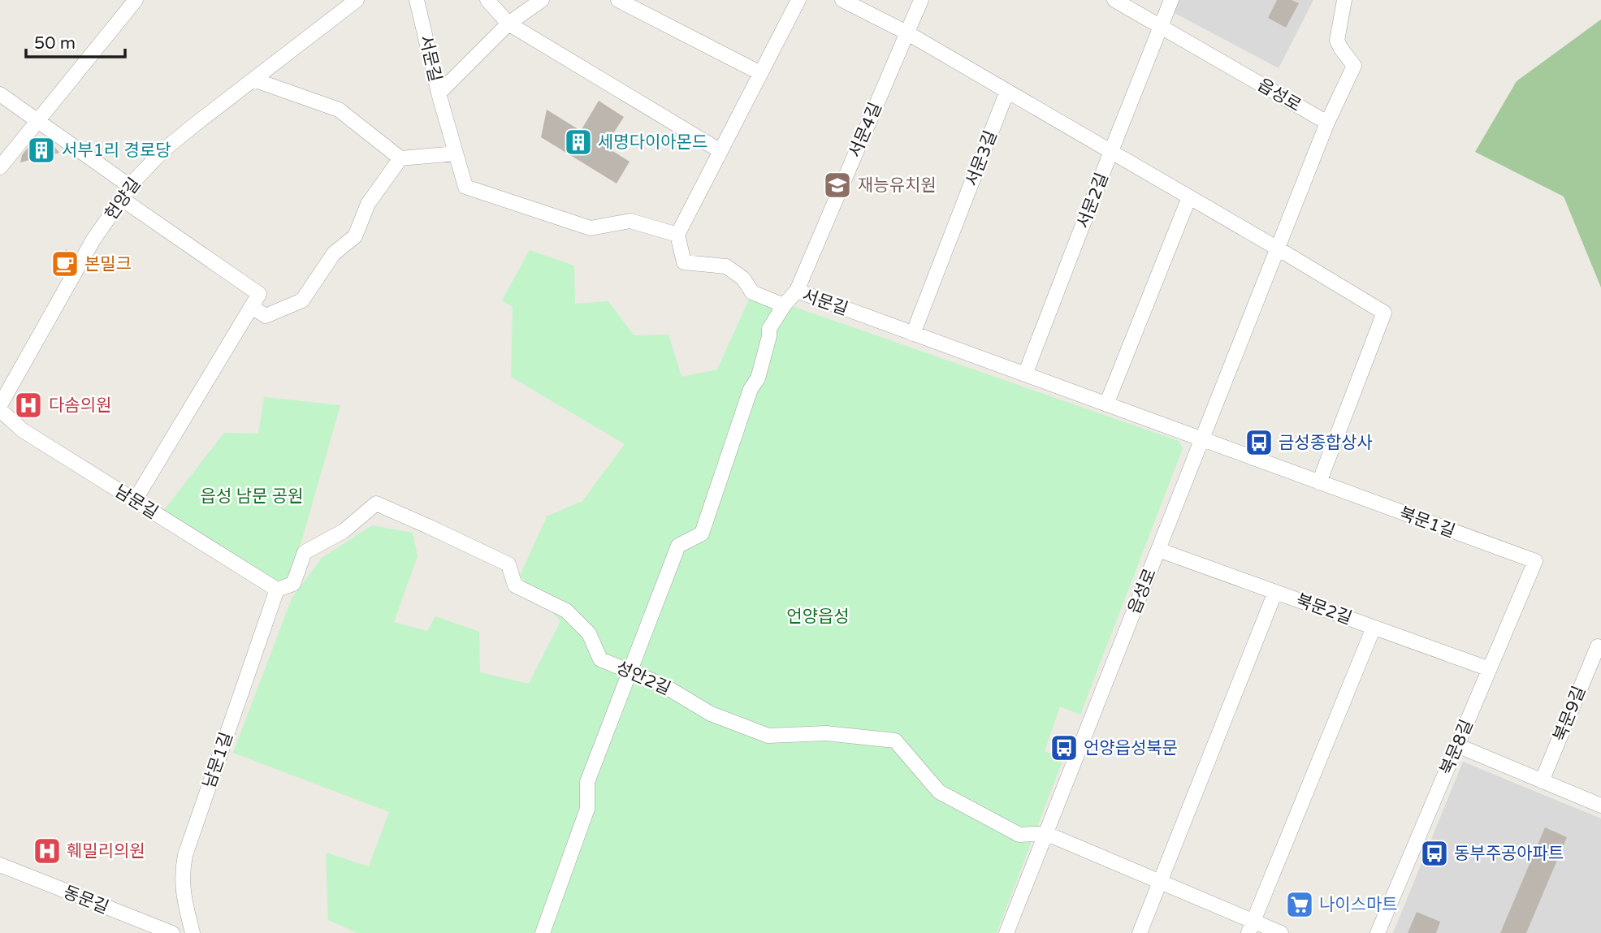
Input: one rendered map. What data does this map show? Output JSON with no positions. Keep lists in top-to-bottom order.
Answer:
{
  "streets": {
    "street": [
      "서문길",
      "읍성로",
      "서문4길",
      "서문3길",
      "헌양길",
      "서문2길",
      "남문길",
      "북문1길",
      "북문2길",
      "성안2길",
      "북문9길",
      "북문8길",
      "남문1길",
      "동문길"
    ]
  },
  "crossings": [
    ["서문길", "읍성로"],
    ["서문길", "서문4길"],
    ["서문길", "서문3길"],
    ["서문길", "서문2길"],
    ["서문길", "북문1길"],
    ["읍성로", "서문2길"],
    ["읍성로", "북문1길"],
    ["읍성로", "북문2길"],
    ["읍성로", "성안2길"],
    ["남문길", "성안2길"],
    ["남문길", "남문1길"],
    ["북문1길", "북문8길"],
    ["북문2길", "북문8길"],
    ["성안2길", "남문1길"]
  ],
  "parks": ["읍성 남문 공원", "언양읍성"],
  "places": {
    "building": ["세명다이아몬드", "서부1리 경로당"],
    "school or university": ["재능유치원"],
    "cafe": ["본밀크"],
    "hospital": ["다솜의원", "훼밀리의원"],
    "bus stop": ["금성종합상사", "언양읍성북문", "동부주공아파트"],
    "supermarket": ["나이스마트"]
  },
  "scale_bar": "50 m"
}
